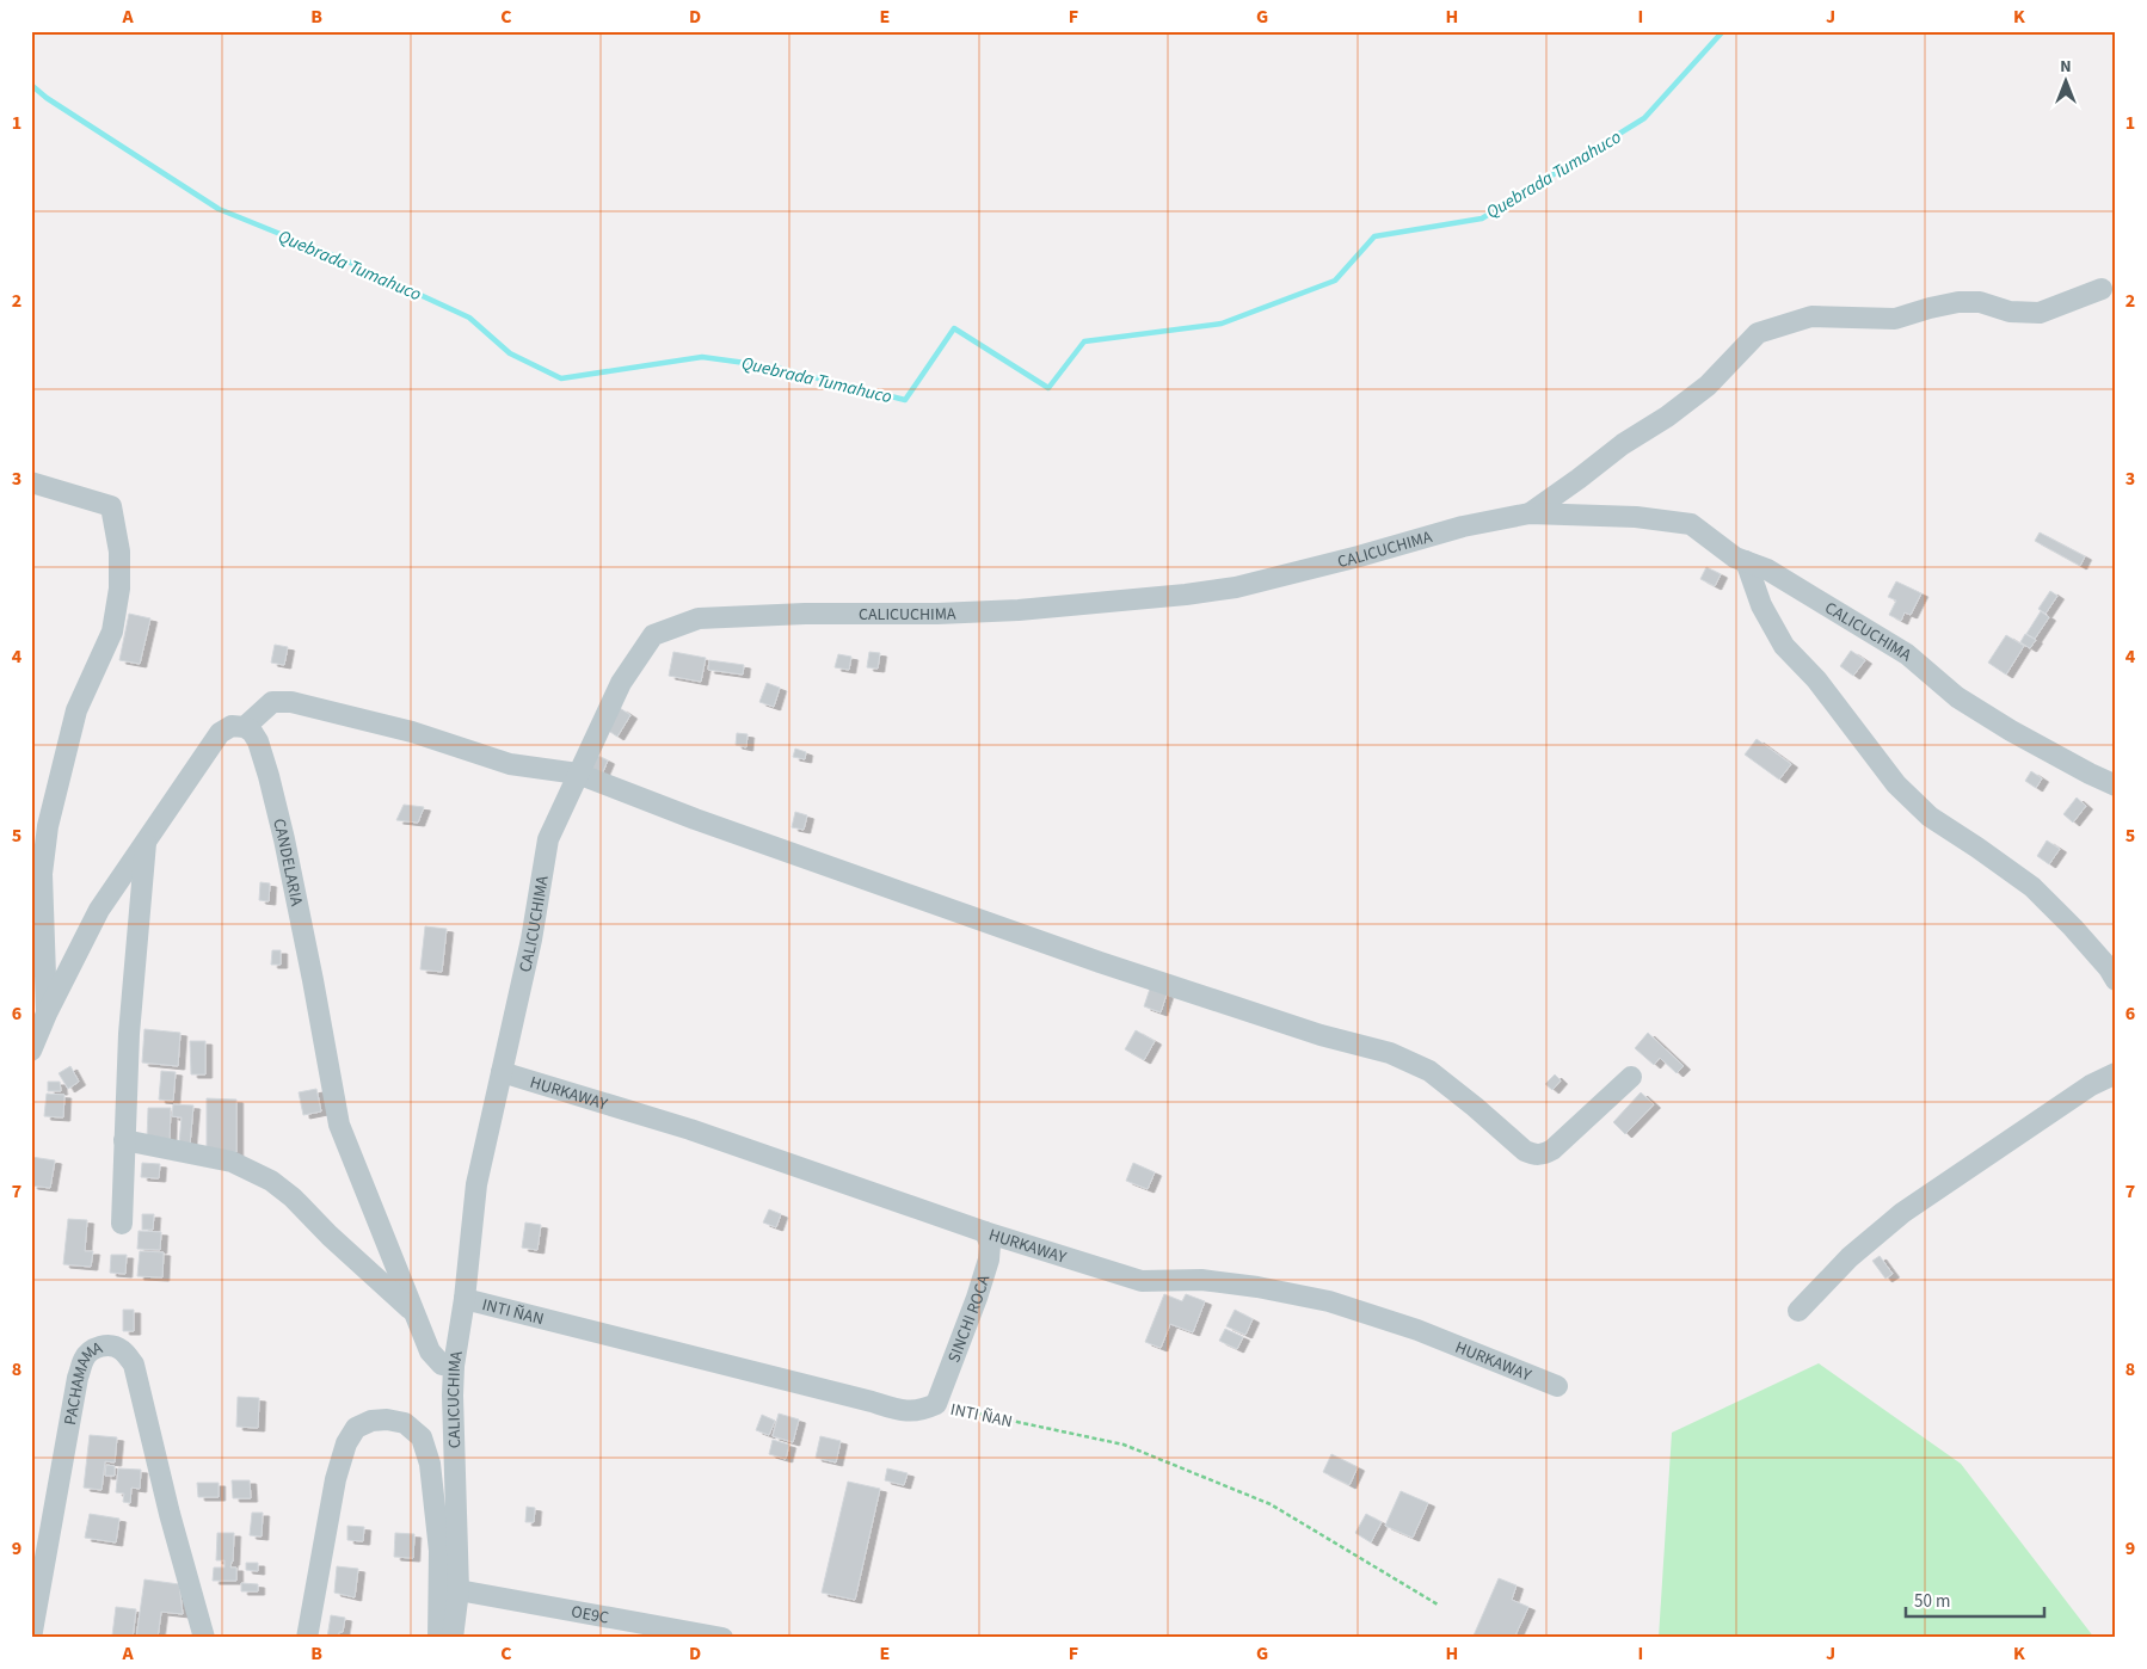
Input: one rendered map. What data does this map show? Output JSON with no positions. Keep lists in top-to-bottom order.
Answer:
{
  "streets": {
    "street": [
      "CALICUCHIMA",
      "CANDELARIA",
      "HURKAWAY",
      "INTI ÑAN",
      "SINCHI ROCA",
      "PACHAMAMA",
      "OE9C"
    ]
  },
  "crossings": [
    ["CALICUCHIMA", "CANDELARIA"],
    ["CALICUCHIMA", "HURKAWAY"],
    ["CALICUCHIMA", "INTI ÑAN"],
    ["CALICUCHIMA", "OE9C"],
    ["HURKAWAY", "SINCHI ROCA"],
    ["INTI ÑAN", "SINCHI ROCA"]
  ],
  "water": ["Quebrada Tumahuco"],
  "scale_bar": "50 m",
  "north": "top",
  "grid": {
    "columns": [
      "A",
      "B",
      "C",
      "D",
      "E",
      "F",
      "G",
      "H",
      "I",
      "J",
      "K"
    ],
    "rows": [
      "1",
      "2",
      "3",
      "4",
      "5",
      "6",
      "7",
      "8",
      "9"
    ]
  }
}
